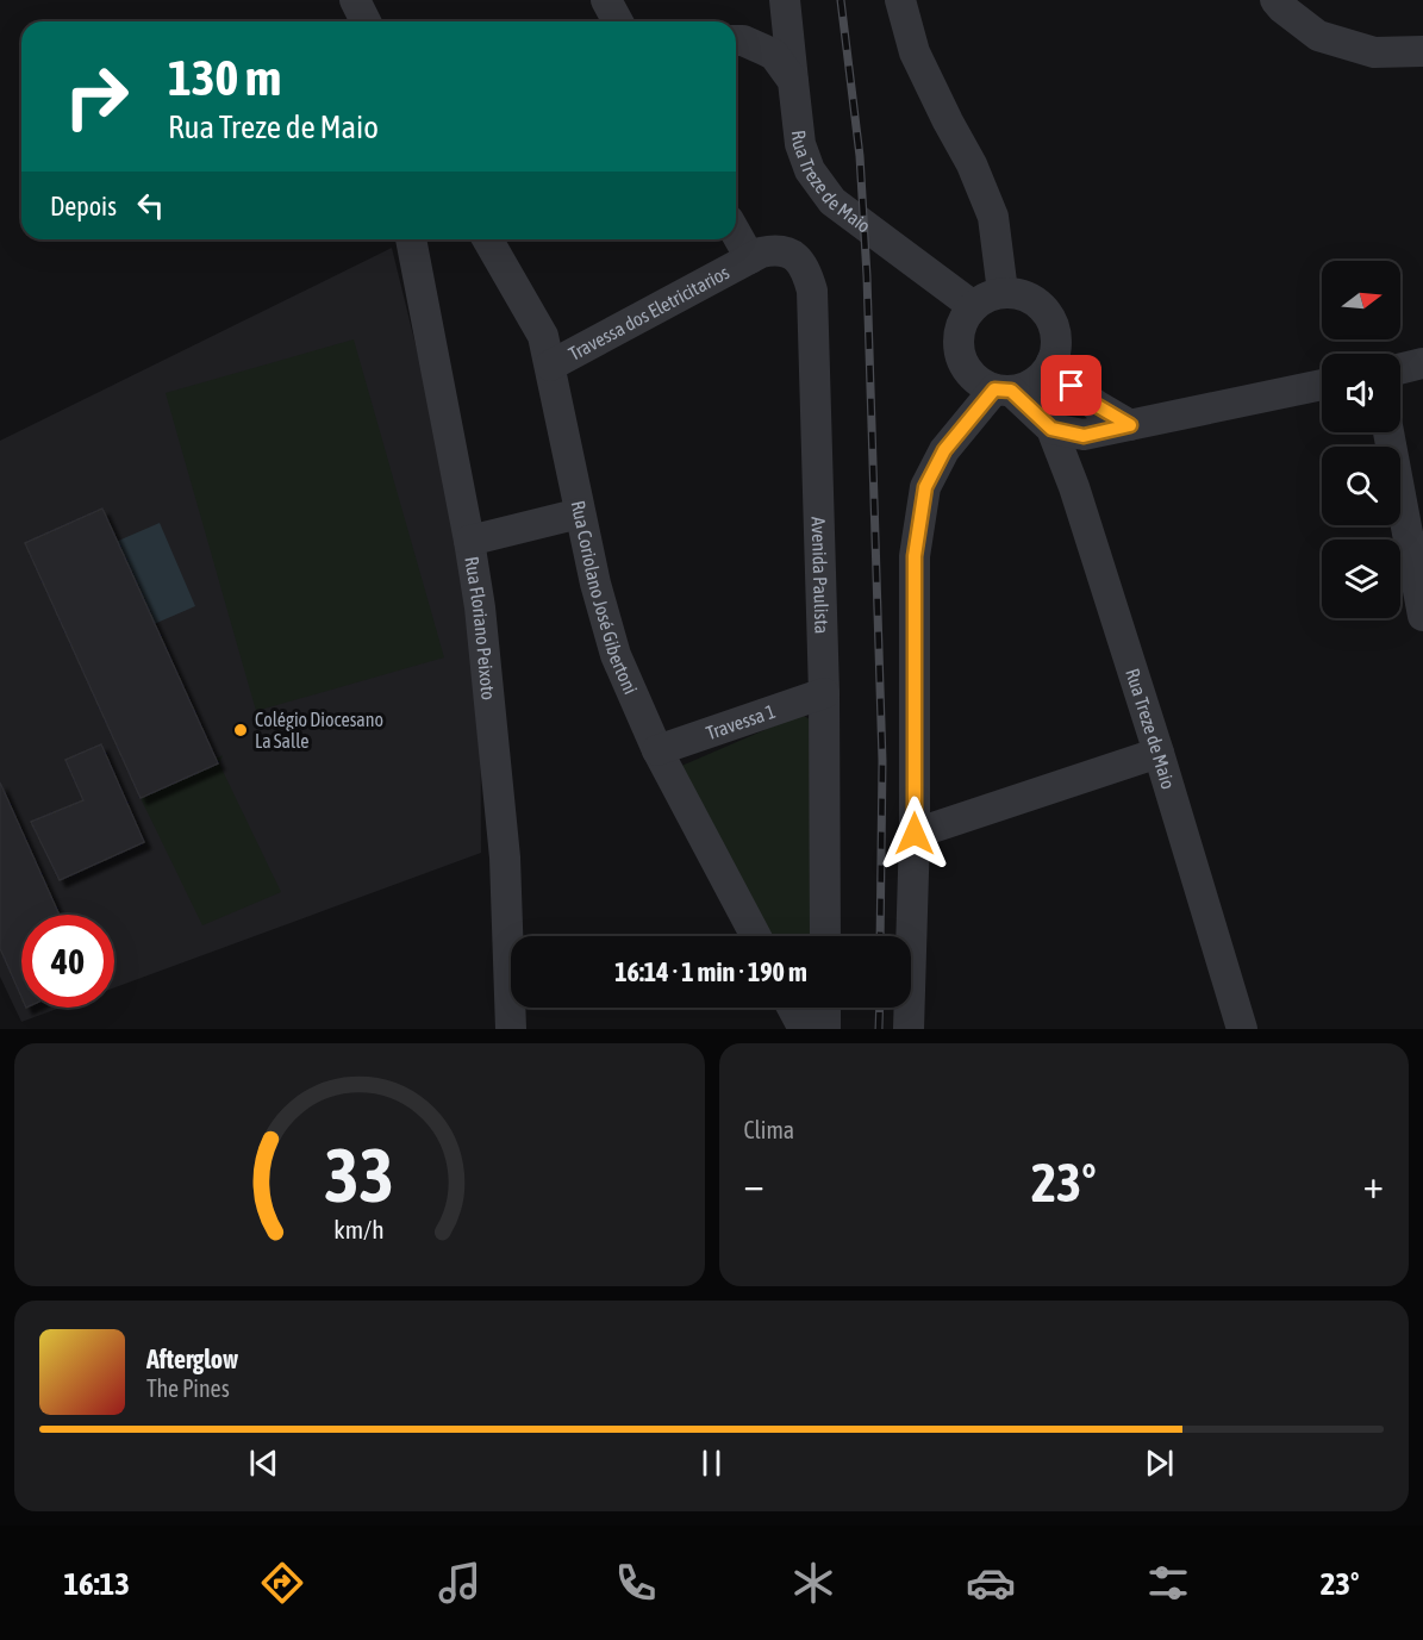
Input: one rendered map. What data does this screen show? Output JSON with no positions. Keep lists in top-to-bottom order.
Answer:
{
  "streets": {
    "street": [
      "Rua Treze de Maio",
      "Travessa dos Eletricitarios",
      "Avenida Paulista",
      "Rua Coriolano José Gibertoni",
      "Rua Floriano Peixoto",
      "Travessa 1"
    ]
  },
  "crossings": [
    ["Travessa dos Eletricitarios", "Avenida Paulista"],
    ["Travessa dos Eletricitarios", "Rua Coriolano José Gibertoni"],
    ["Avenida Paulista", "Travessa 1"],
    ["Rua Coriolano José Gibertoni", "Travessa 1"]
  ],
  "places": ["Colégio Diocesano La Salle"],
  "north": "right",
  "page": {
    "turn": ["130 m", "Rua Treze de Maio"],
    "then": "Depois",
    "limit": "40",
    "trip": "16:14 · 1 min · 190 m",
    "tile": "Clima",
    "heat": ["−", "23°", "+"],
    "song": ["Afterglow", "The Pines"],
    "tabs": ["16:13", "23°"],
    "gauge": ["33", "km/h"]
  }
}
